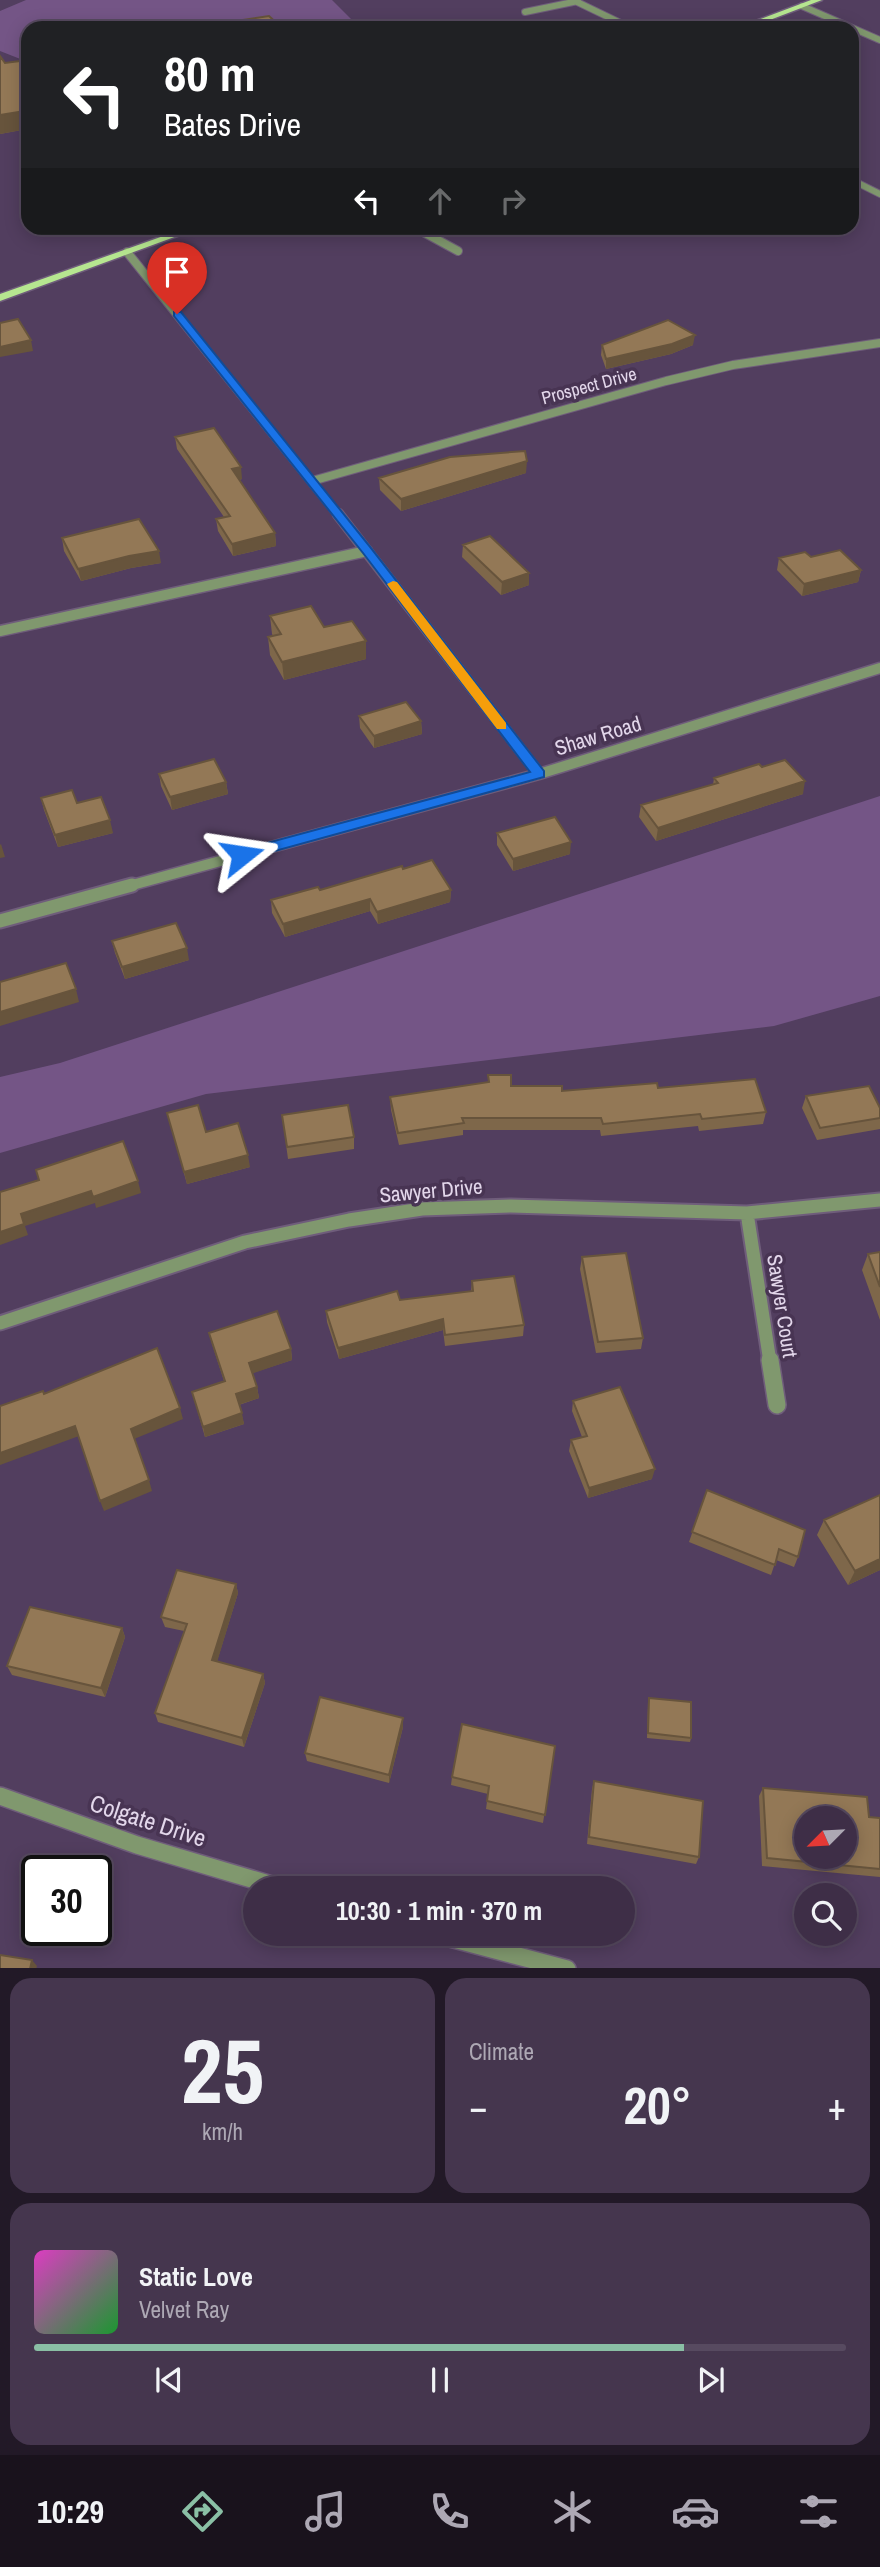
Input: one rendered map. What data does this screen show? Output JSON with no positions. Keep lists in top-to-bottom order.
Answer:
{
  "streets": {
    "street": [
      "Prospect Drive",
      "Shaw Road",
      "Sawyer Drive",
      "Sawyer Court",
      "Colgate Drive"
    ]
  },
  "crossings": [
    ["Sawyer Drive", "Sawyer Court"]
  ],
  "north": "bottom left",
  "page": {
    "turn": ["80 m", "Bates Drive"],
    "limit": "30",
    "trip": "10:30 · 1 min · 370 m",
    "tile": [
      ["25", "km/h"],
      "Climate"
    ],
    "heat": ["−", "20°", "+"],
    "song": ["Static Love", "Velvet Ray"],
    "tabs": "10:29"
  }
}
